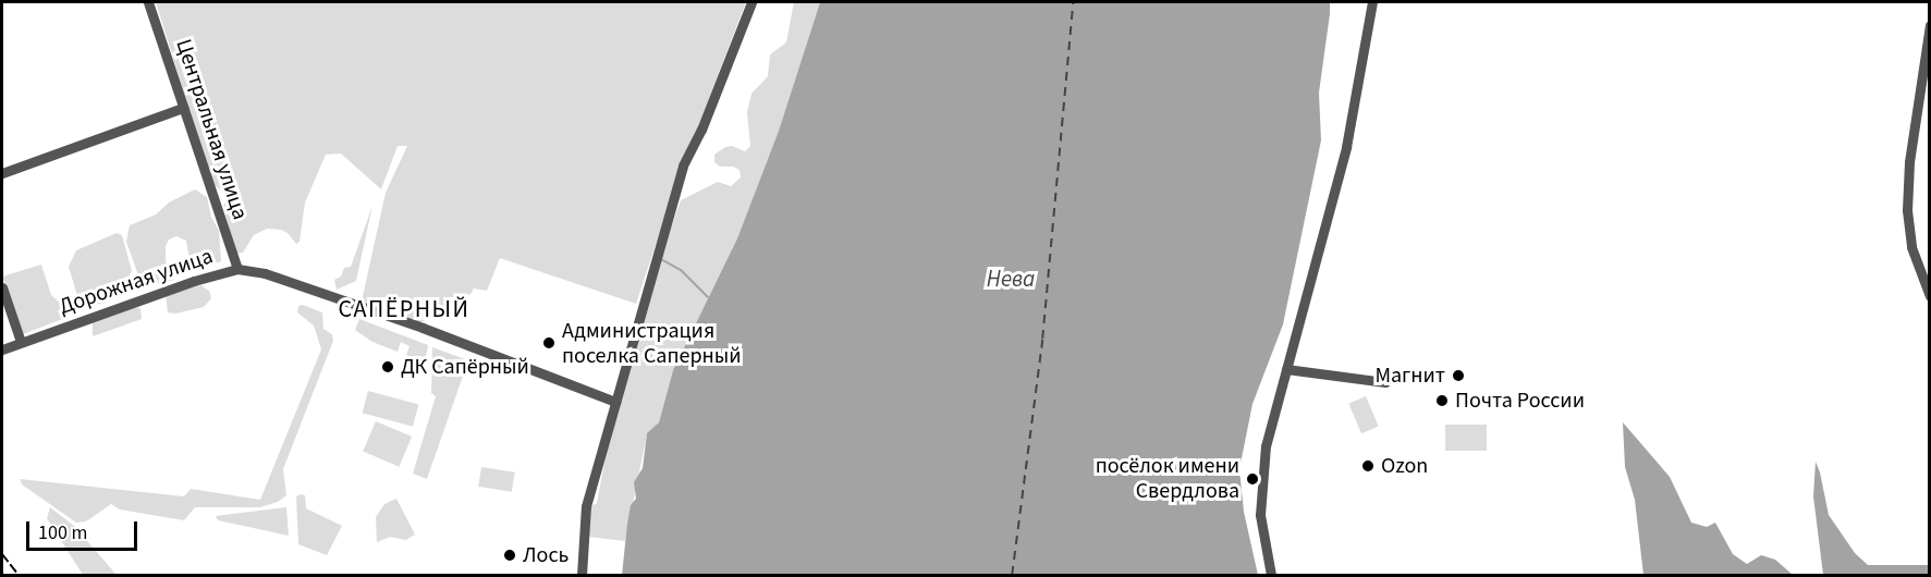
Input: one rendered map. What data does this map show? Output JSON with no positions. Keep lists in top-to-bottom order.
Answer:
{
  "streets": {
    "street": ["Центральная улица", "Дорожная улица"]
  },
  "crossings": [
    ["Центральная улица", "Дорожная улица"]
  ],
  "districts": ["САПЁРНЫЙ"],
  "water": ["Нева"],
  "places": [
    "Администрация поселка Саперный",
    "ДК Сапёрный",
    "Магнит",
    "Почта России",
    "Ozon",
    "посёлок имени Свердлова",
    "Лось"
  ],
  "scale_bar": "100 m"
}
